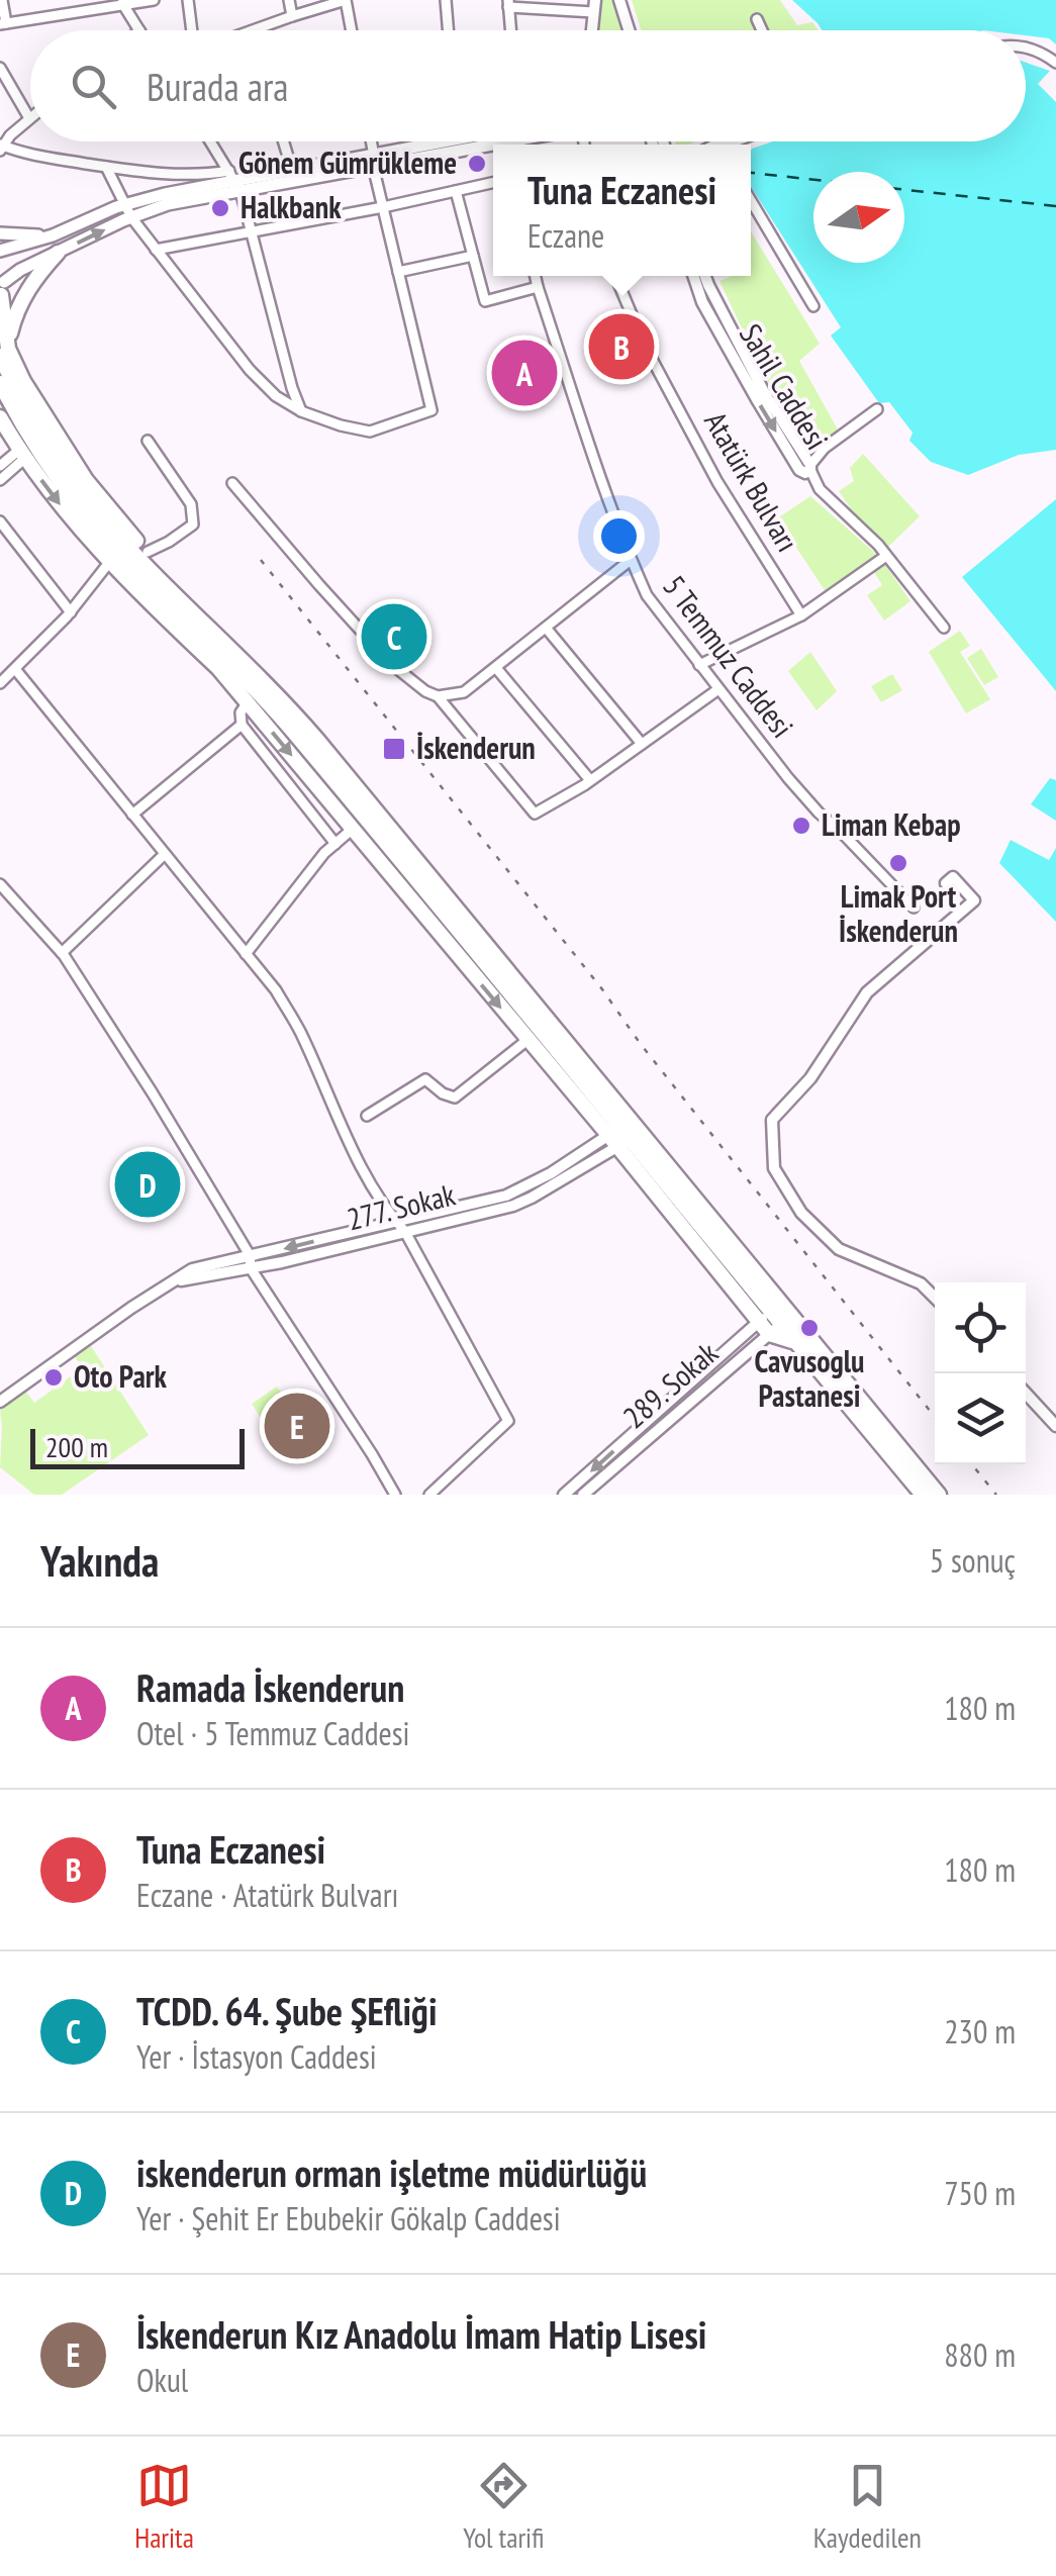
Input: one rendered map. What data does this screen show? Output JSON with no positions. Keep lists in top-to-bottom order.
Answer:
{
  "streets": {
    "street": [
      "Sahil Caddesi",
      "Atatürk Bulvarı",
      "5 Temmuz Caddesi",
      "277. Sokak",
      "289. Sokak"
    ]
  },
  "places": {
    "other": [
      "Gönem Gümrükleme",
      "Halkbank",
      "Liman Kebap",
      "Limak Port İskenderun",
      "Cavusoglu Pastanesi",
      "Oto Park"
    ],
    "transit": ["İskenderun"]
  },
  "scale_bar": "200 m",
  "north": "right",
  "page": {
    "search": "Burada ara",
    "popup": ["Tuna Eczanesi", "Eczane"],
    "pins": [
      "B",
      "A",
      "C",
      "D",
      "E"
    ],
    "scale": "200 m",
    "heading": ["Yakında", "5 sonuç"],
    "list": [
      {
        "mark": "A",
        "name": "Ramada İskenderun",
        "note": "Otel · 5 Temmuz Caddesi",
        "value": "180 m"
      },
      {
        "mark": "B",
        "name": "Tuna Eczanesi",
        "note": "Eczane · Atatürk Bulvarı",
        "value": "180 m"
      },
      {
        "mark": "C",
        "name": "TCDD. 64. Şube ŞEfliği",
        "note": "Yer · İstasyon Caddesi",
        "value": "230 m"
      },
      {
        "mark": "D",
        "name": "iskenderun orman işletme müdürlüğü",
        "note": "Yer · Şehit Er Ebubekir Gökalp Caddesi",
        "value": "750 m"
      },
      {
        "mark": "E",
        "name": "İskenderun Kız Anadolu İmam Hatip Lisesi",
        "note": "Okul",
        "value": "880 m"
      }
    ],
    "nav": ["Harita", "Yol tarifi", "Kaydedilen"]
  }
}
